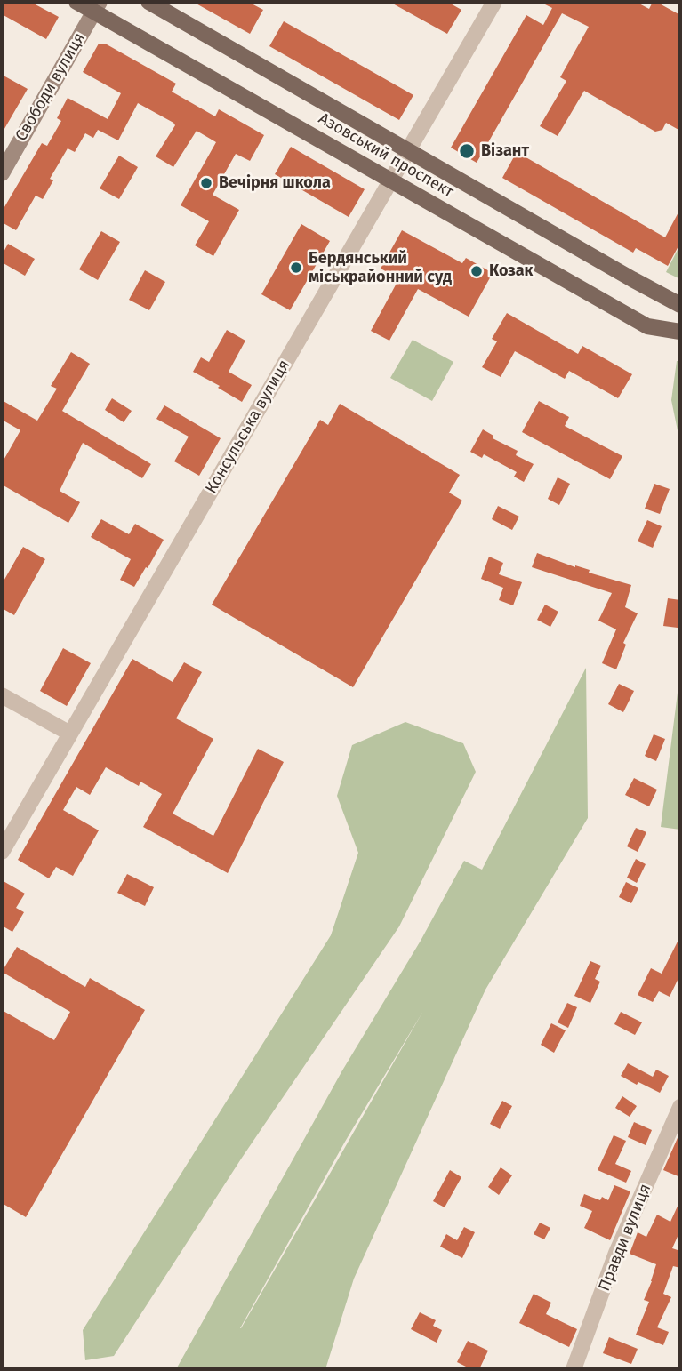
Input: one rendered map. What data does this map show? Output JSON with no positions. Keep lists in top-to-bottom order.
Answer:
{
  "streets": {
    "main road": ["Свободи вулиця", "Азовський проспект"],
    "street": ["Консульська вулиця", "Правди вулиця"]
  },
  "crossings": [
    ["Свободи вулиця", "Азовський проспект"],
    ["Азовський проспект", "Консульська вулиця"]
  ],
  "places": [
    "Візант",
    "Вечірня школа",
    "Бердянський міськрайонний суд",
    "Козак"
  ]
}
